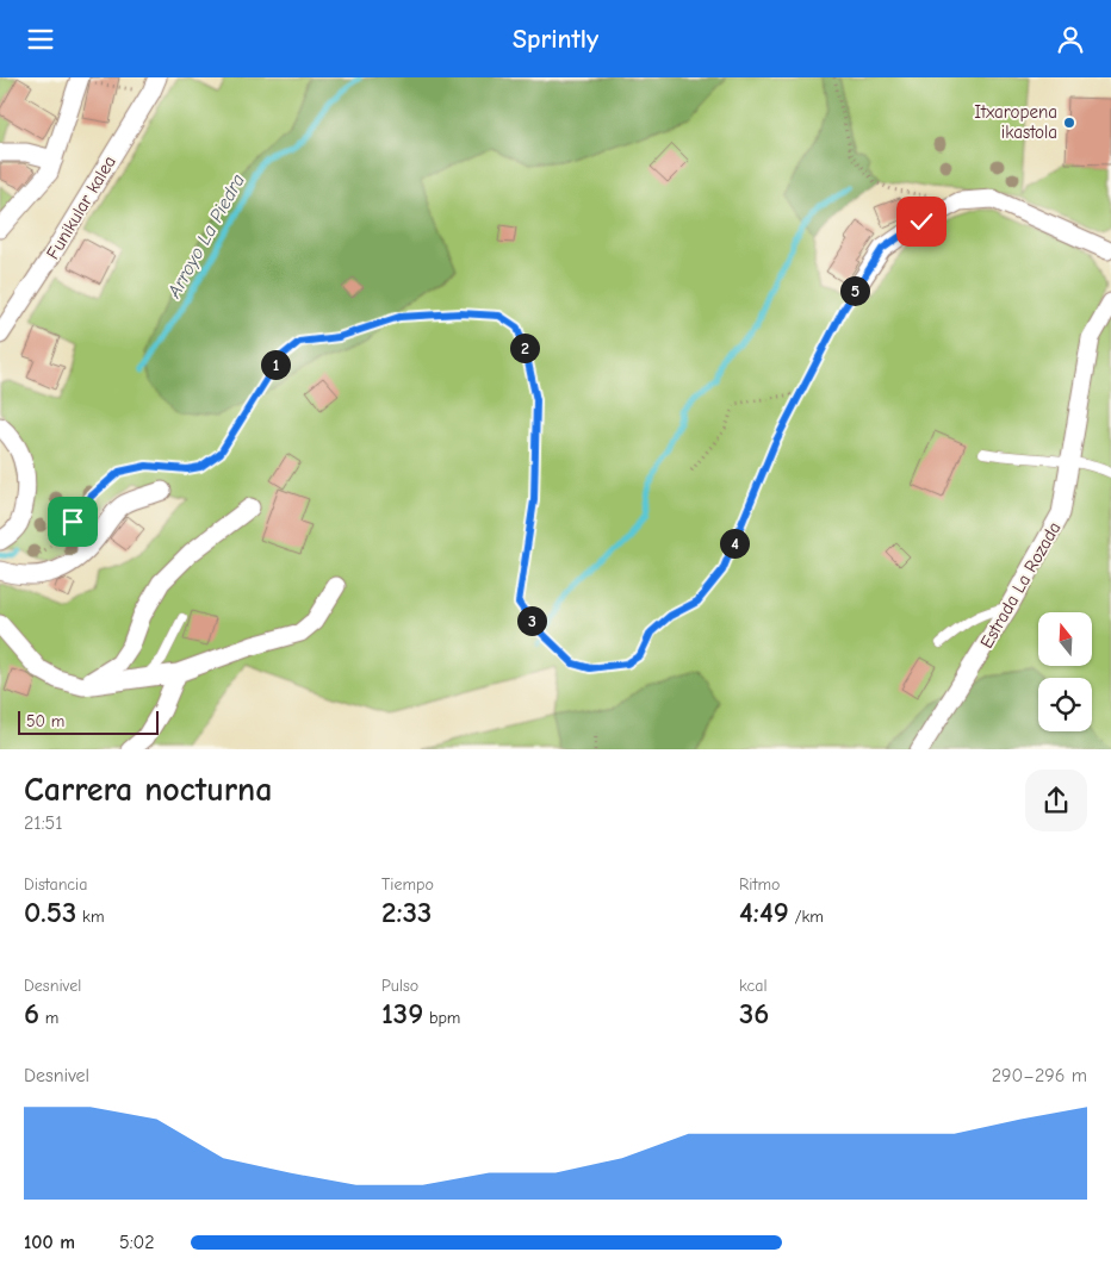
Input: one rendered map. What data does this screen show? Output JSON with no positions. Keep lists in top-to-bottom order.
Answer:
{
  "streets": {
    "street": ["Funikular kalea", "Estrada La Rozada"]
  },
  "water": ["Arroyo La Piedra"],
  "places": ["Itxaropena ikastola"],
  "scale_bar": "50 m",
  "north": "top",
  "page": {
    "header": "Sprintly",
    "pins": [
      "5",
      "2",
      "1",
      "4",
      "3"
    ],
    "scale": "50 m",
    "heading": ["Carrera nocturna", "21:51"],
    "stats": [
      ["Distancia", "0.53 km"],
      ["Tiempo", "2:33"],
      ["Ritmo", "4:49 /km"],
      ["Desnivel", "6 m"],
      ["Pulso", "139 bpm"],
      ["kcal", "36"]
    ],
    "chart": ["Desnivel", "290–296 m"],
    "list": [
      {
        "name": "100 m",
        "note": "5:02"
      }
    ]
  }
}
